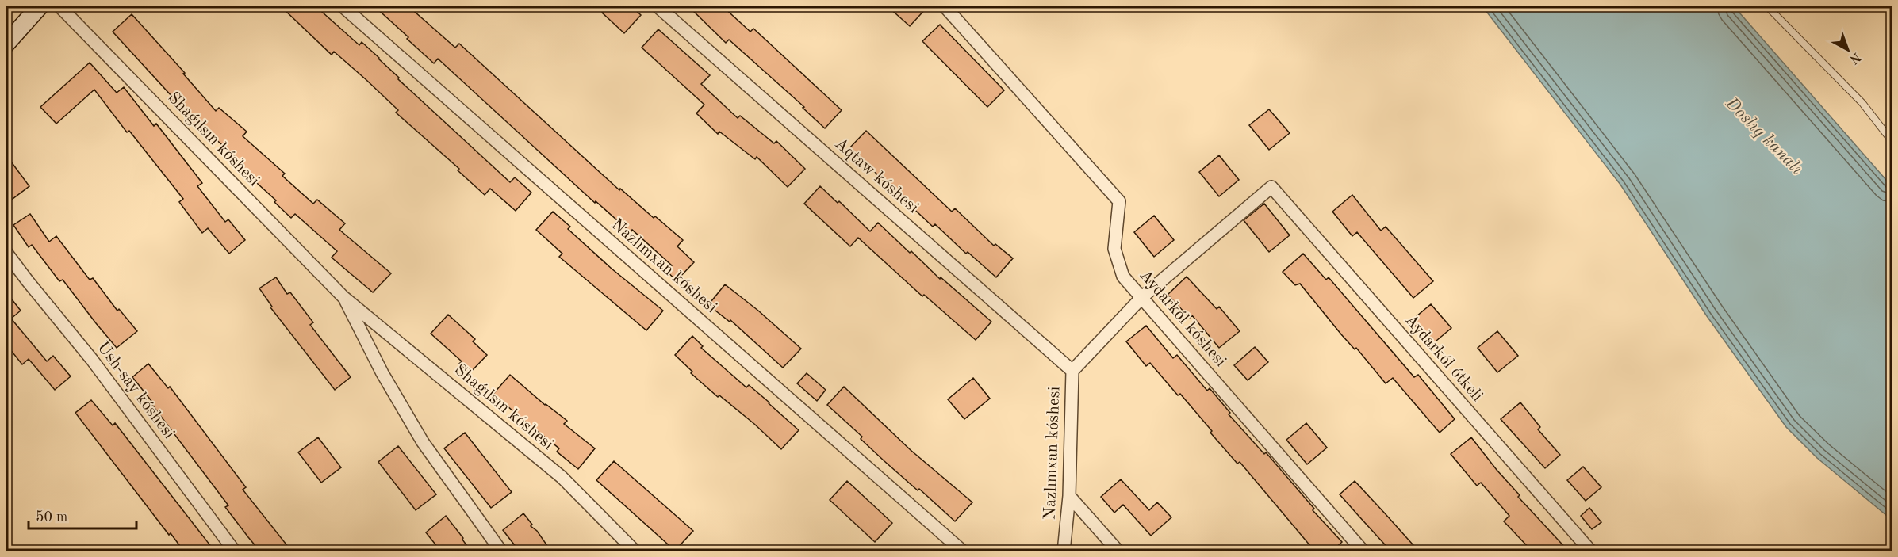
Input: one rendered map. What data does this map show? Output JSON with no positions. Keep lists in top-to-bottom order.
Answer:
{
  "streets": {
    "street": [
      "Shaǵılsın kóshesi",
      "Aqtaw kóshesi",
      "Nazlımxan kóshesi",
      "Aydarkól kóshesi",
      "Aydarkól ótkeli",
      "Ush-say kóshesi"
    ]
  },
  "crossings": [
    ["Aqtaw kóshesi", "Nazlımxan kóshesi"],
    ["Nazlımxan kóshesi", "Aydarkól kóshesi"],
    ["Nazlımxan kóshesi", "Aydarkól ótkeli"]
  ],
  "water": ["Doslıq kanalı"],
  "scale_bar": "50 m",
  "north": "bottom right"
}
